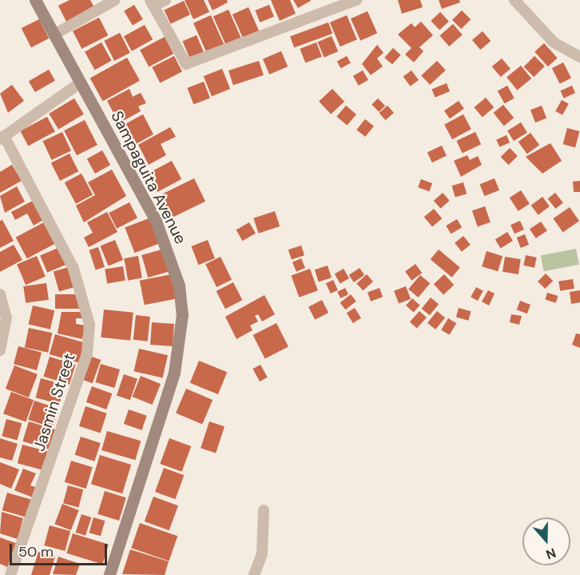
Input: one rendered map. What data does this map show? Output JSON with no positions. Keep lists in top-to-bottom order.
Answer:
{
  "streets": {
    "street": ["Sampaguita Avenue", "Jasmin Street"]
  },
  "scale_bar": "50 m",
  "north": "bottom"
}
